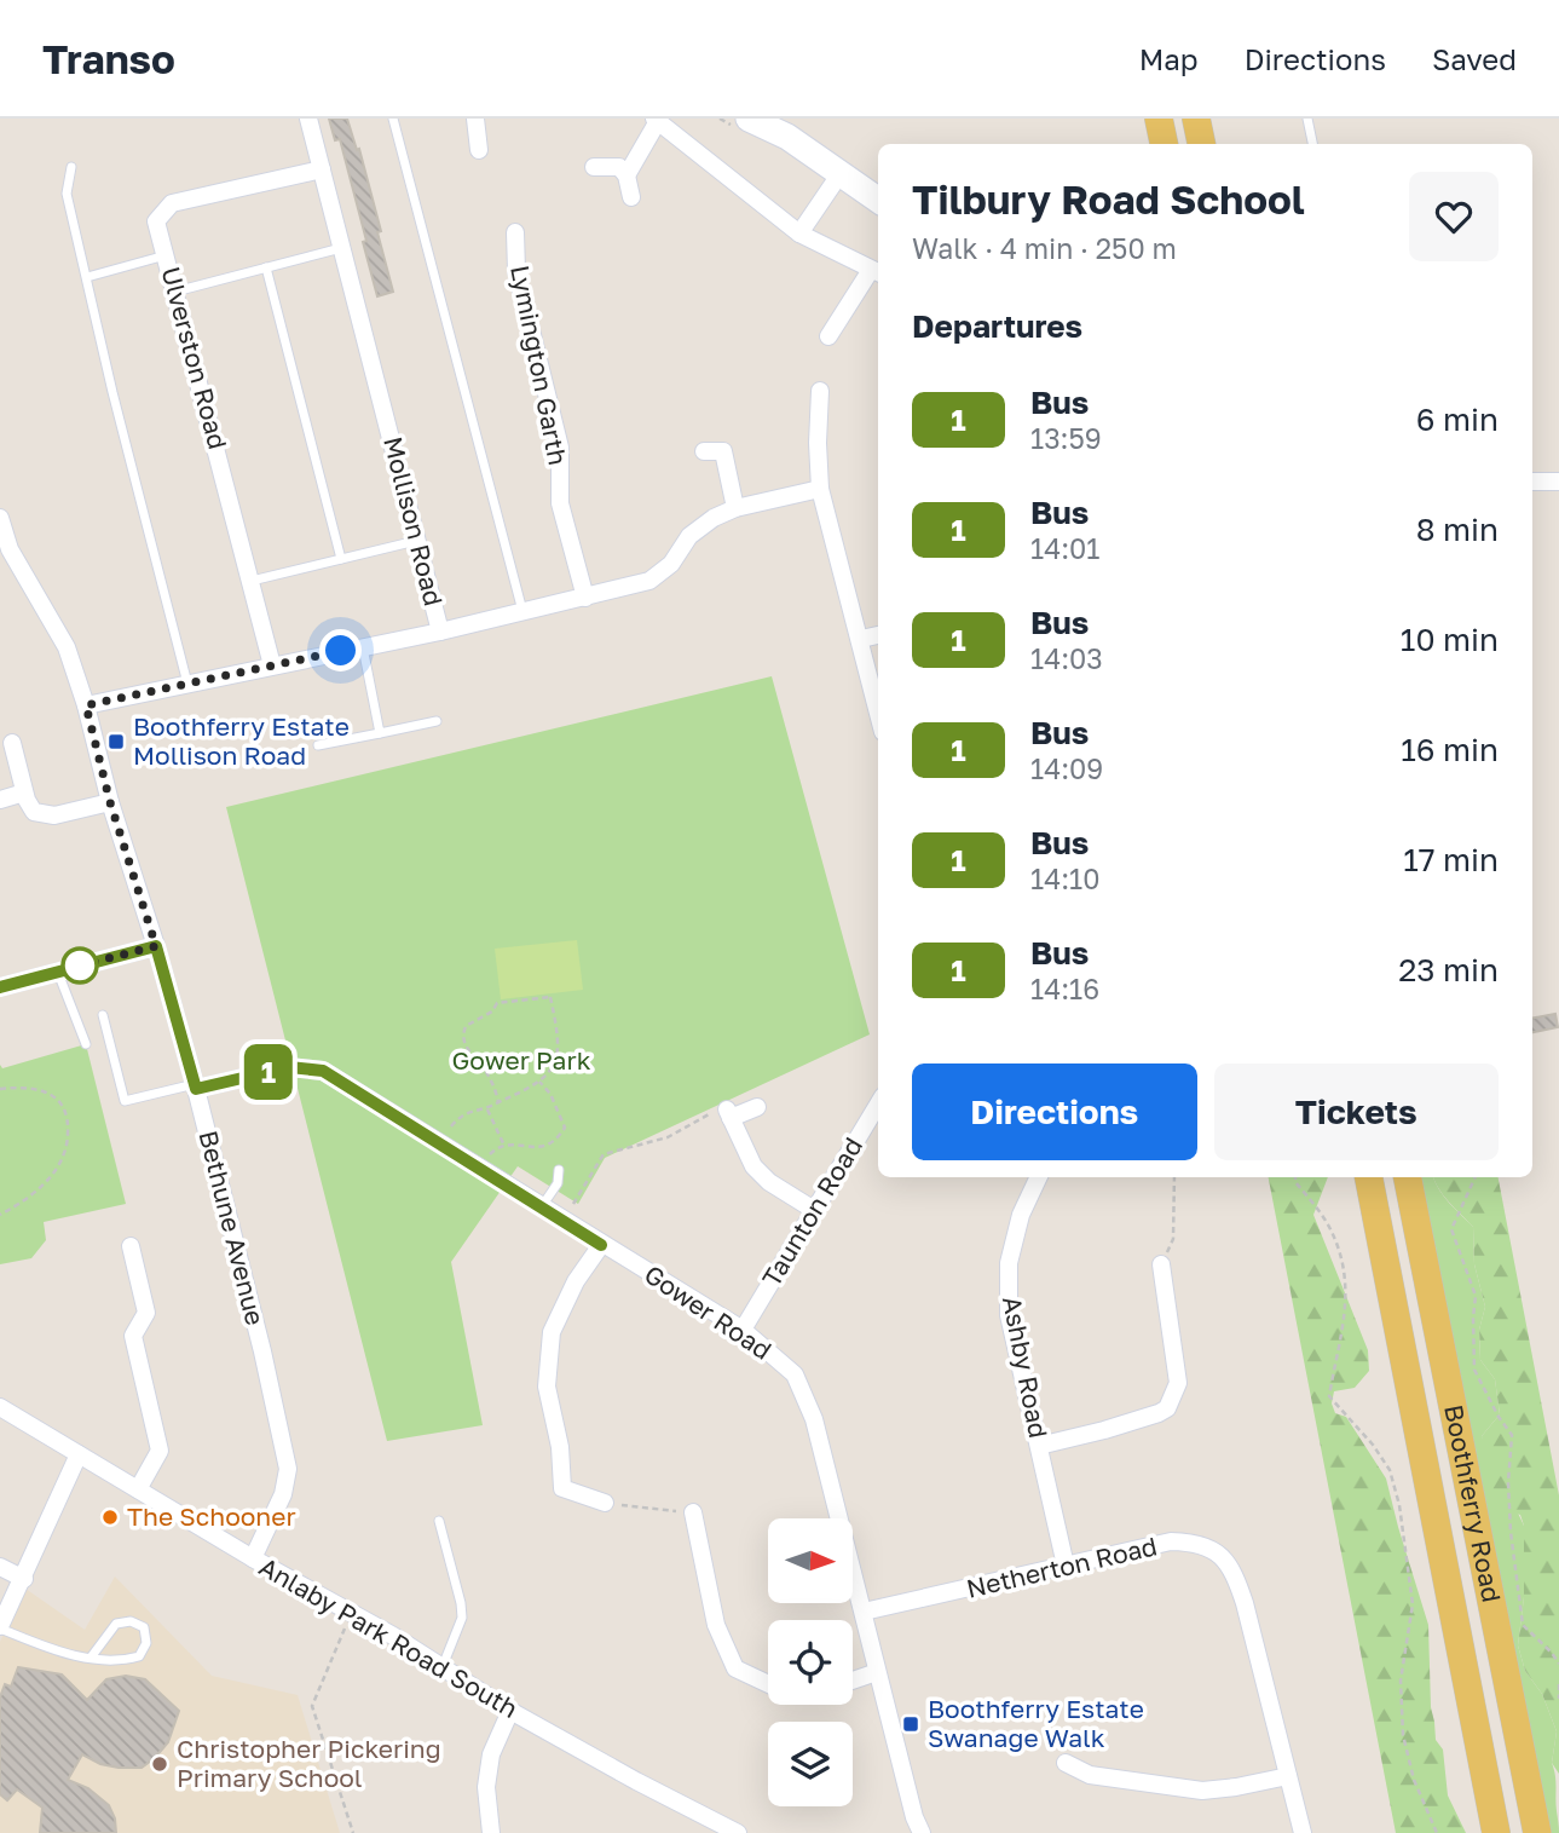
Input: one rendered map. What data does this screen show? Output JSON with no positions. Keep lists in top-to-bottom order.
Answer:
{
  "streets": {
    "main road": ["Boothferry Road"],
    "street": [
      "Ulverston Road",
      "Lymington Garth",
      "Mollison Road",
      "Taunton Road",
      "Bethune Avenue",
      "Gower Road",
      "Ashby Road",
      "Netherton Road",
      "Anlaby Park Road South"
    ]
  },
  "crossings": [
    ["Ulverston Road", "Mollison Road"],
    ["Mollison Road", "Bethune Avenue"],
    ["Taunton Road", "Gower Road"],
    ["Bethune Avenue", "Gower Road"],
    ["Bethune Avenue", "Anlaby Park Road South"],
    ["Gower Road", "Netherton Road"],
    ["Ashby Road", "Netherton Road"]
  ],
  "parks": ["Gower Park"],
  "places": {
    "transit": ["Boothferry Estate Mollison Road", "Boothferry Estate Swanage Walk"],
    "other": ["The Schooner", "Christopher Pickering Primary School"]
  },
  "lines": ["bus line 1"],
  "north": "right",
  "page": {
    "header": "Transo",
    "nav": ["Map", "Directions", "Saved"],
    "on_map": "1",
    "heading": [
      ["Tilbury Road School", "Walk · 4 min · 250 m"],
      "Departures"
    ],
    "list": [
      {
        "mark": "1",
        "name": "Bus",
        "note": "13:59",
        "value": "6 min"
      },
      {
        "mark": "1",
        "name": "Bus",
        "note": "14:01",
        "value": "8 min"
      },
      {
        "mark": "1",
        "name": "Bus",
        "note": "14:03",
        "value": "10 min"
      },
      {
        "mark": "1",
        "name": "Bus",
        "note": "14:09",
        "value": "16 min"
      },
      {
        "mark": "1",
        "name": "Bus",
        "note": "14:10",
        "value": "17 min"
      },
      {
        "mark": "1",
        "name": "Bus",
        "note": "14:16",
        "value": "23 min"
      }
    ],
    "buttons": ["Directions", "Tickets"]
  }
}
